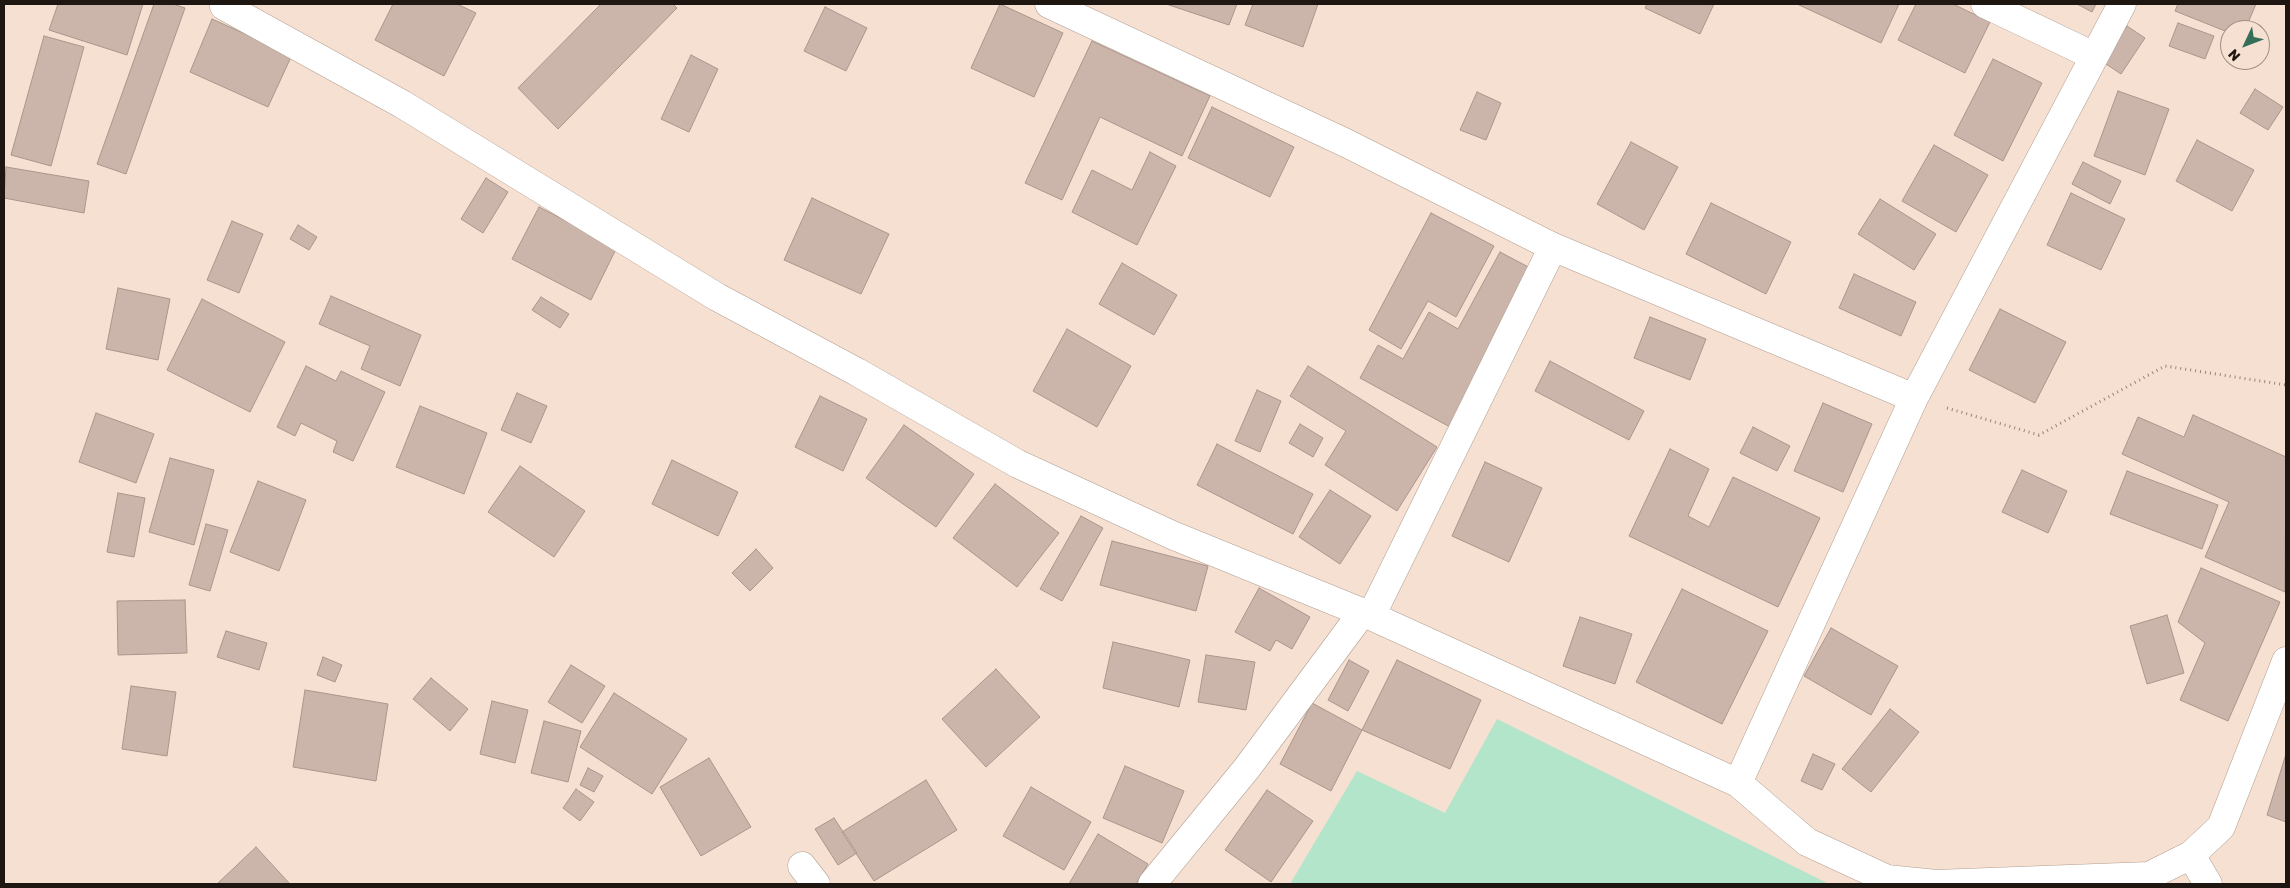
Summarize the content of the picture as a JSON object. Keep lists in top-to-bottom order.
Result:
{
  "north": "bottom left"
}
